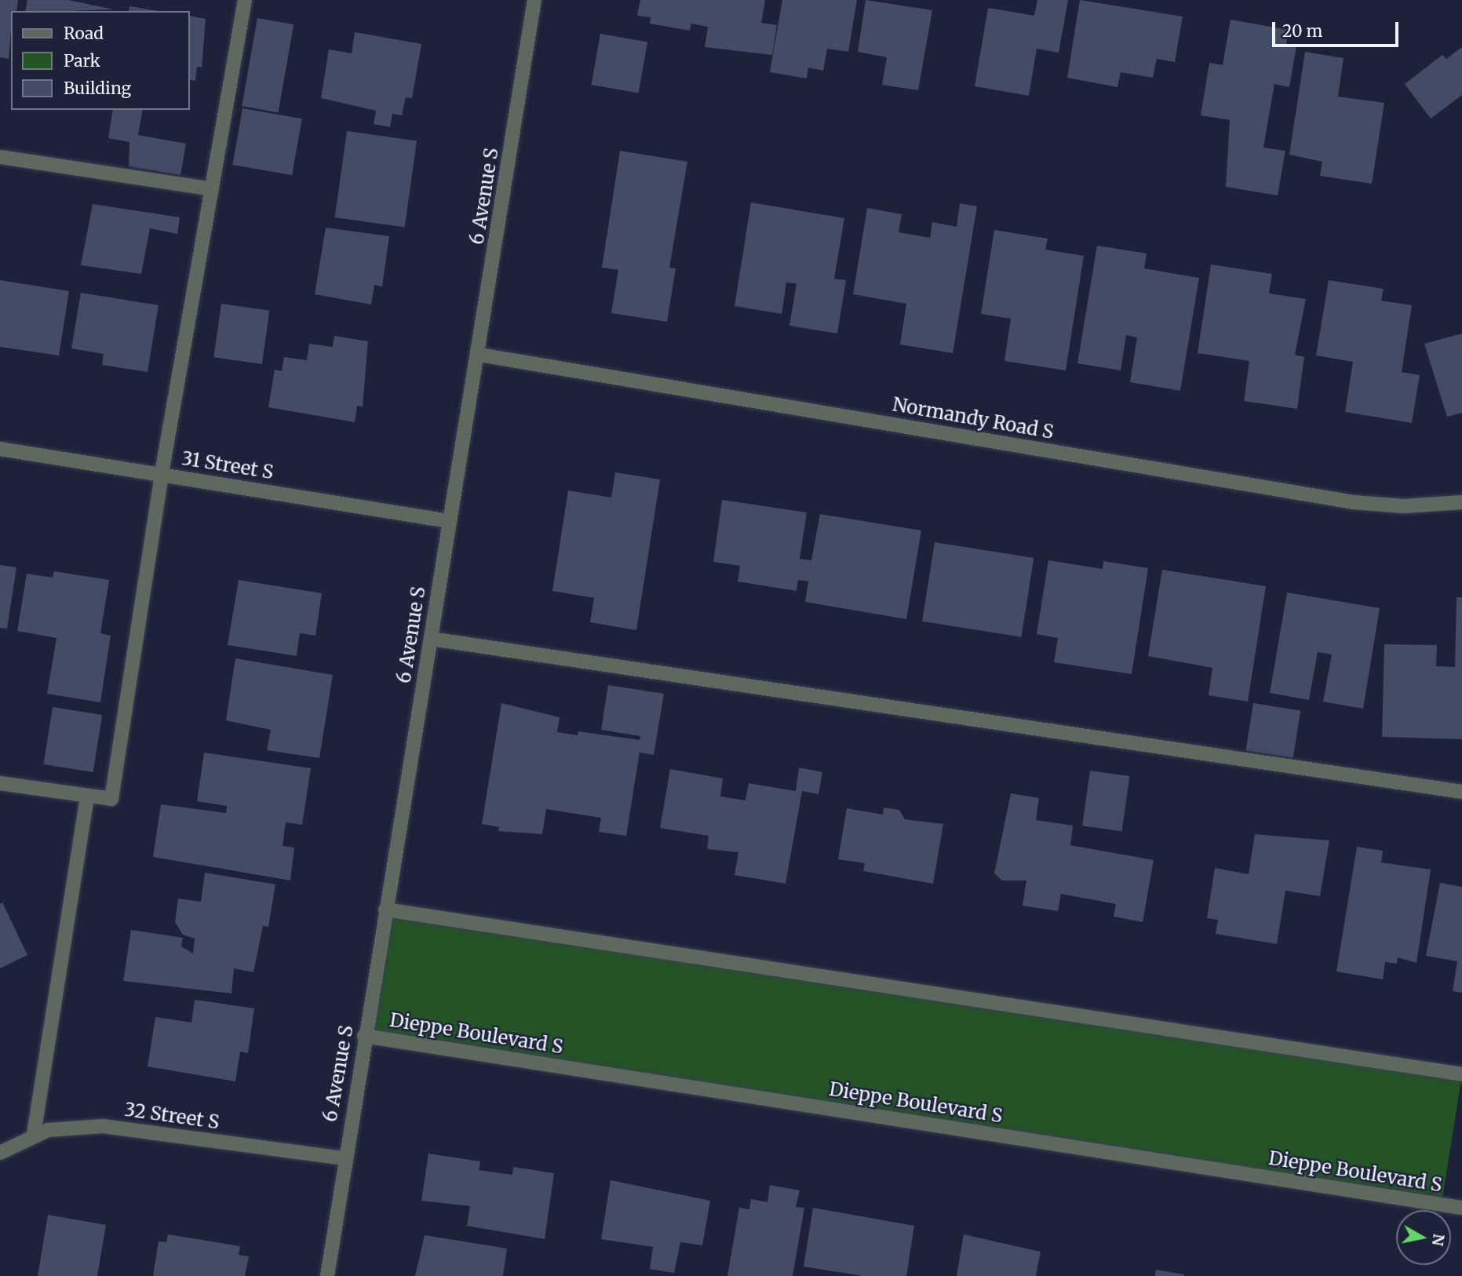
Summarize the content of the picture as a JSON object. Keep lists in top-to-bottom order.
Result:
{
  "streets": {
    "street": [
      "6 Avenue S",
      "Normandy Road S",
      "31 Street S",
      "Dieppe Boulevard S",
      "32 Street S"
    ]
  },
  "crossings": [
    ["6 Avenue S", "Normandy Road S"],
    ["6 Avenue S", "31 Street S"],
    ["6 Avenue S", "Dieppe Boulevard S"],
    ["6 Avenue S", "32 Street S"]
  ],
  "legend": ["Road", "Park", "Building"],
  "scale_bar": "20 m",
  "north": "right"
}
